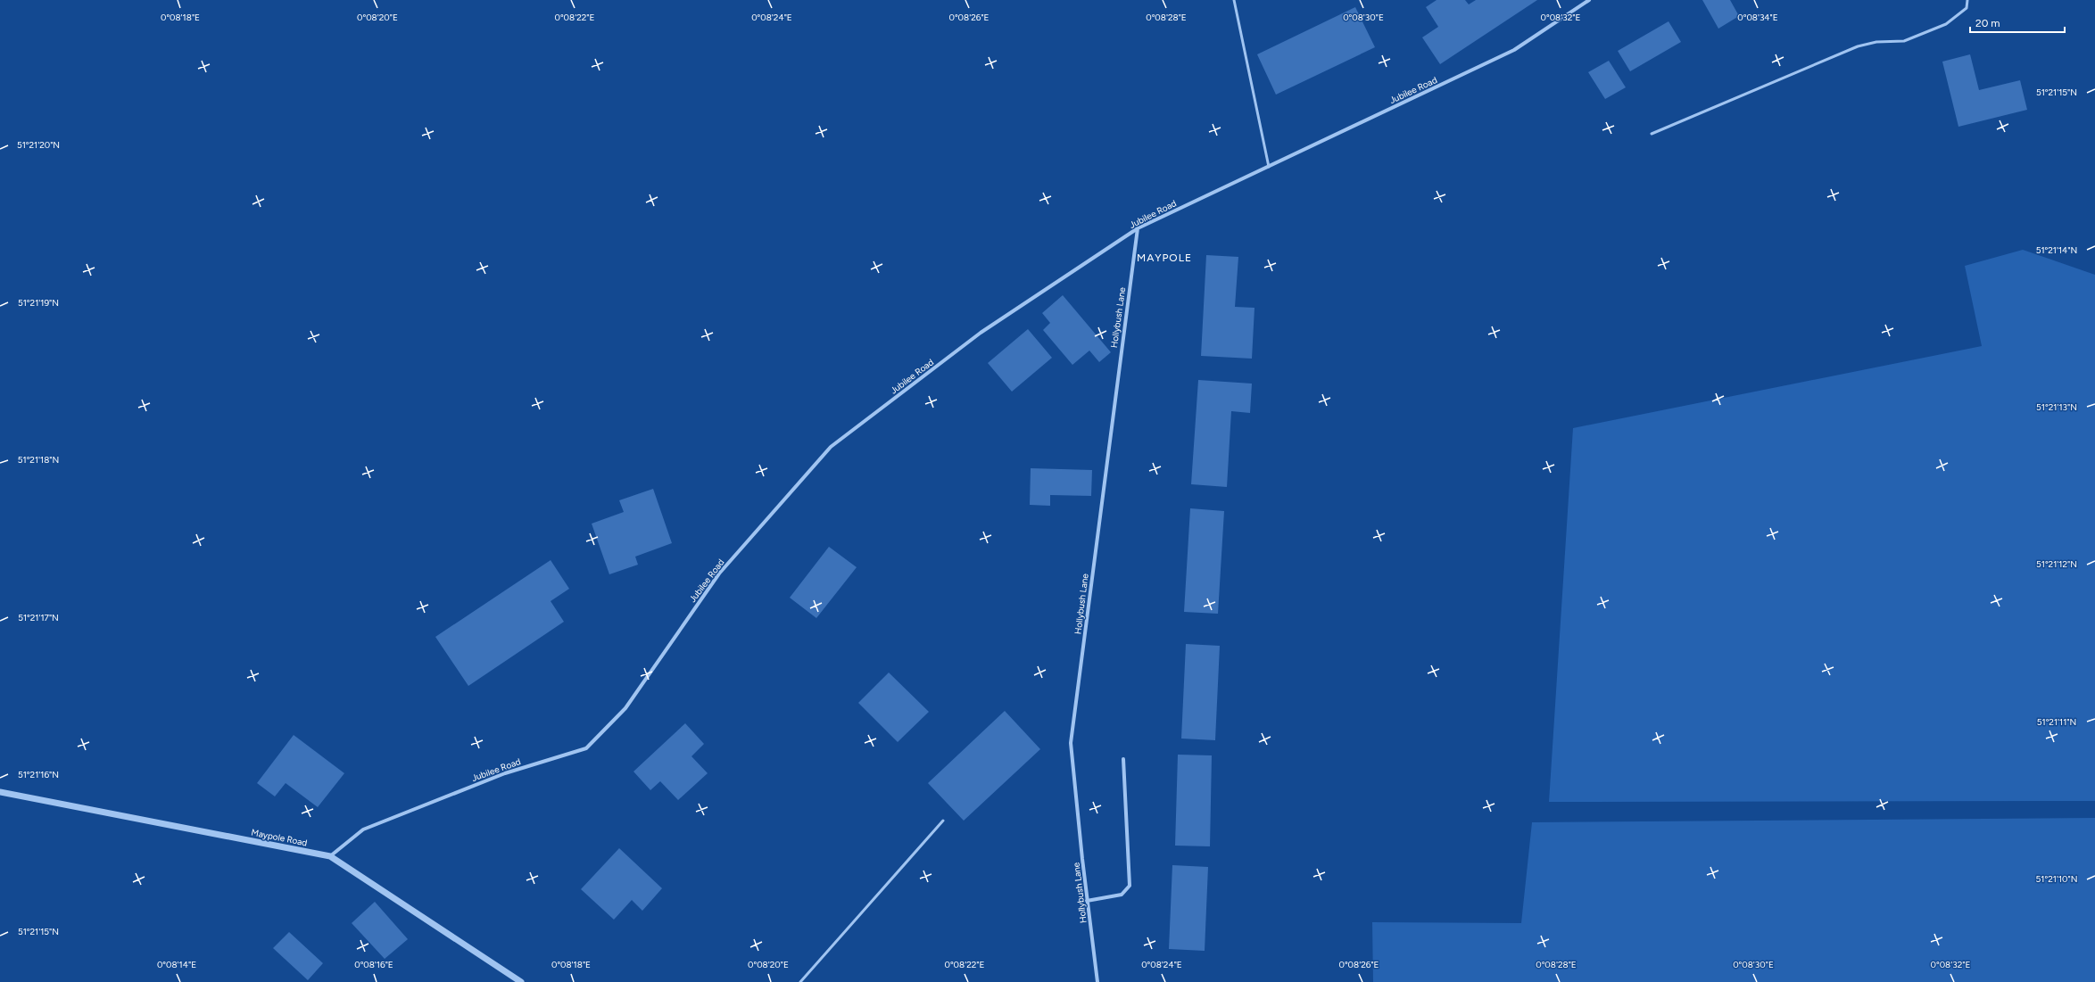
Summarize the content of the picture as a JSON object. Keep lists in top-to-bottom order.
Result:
{
  "streets": {
    "street": ["Jubilee Road", "Hollybush Lane", "Maypole Road"]
  },
  "crossings": [
    ["Jubilee Road", "Hollybush Lane"],
    ["Jubilee Road", "Maypole Road"]
  ],
  "districts": ["MAYPOLE"],
  "scale_bar": "20 m",
  "coordinates": [
    "0°08'18\"E",
    "0°08'20\"E",
    "0°08'22\"E",
    "0°08'24\"E",
    "0°08'26\"E",
    "0°08'28\"E",
    "0°08'30\"E",
    "0°08'32\"E",
    "0°08'34\"E",
    "51°21'15\"N",
    "51°21'20\"N",
    "51°21'14\"N",
    "51°21'19\"N",
    "51°21'13\"N",
    "51°21'18\"N",
    "51°21'12\"N",
    "51°21'17\"N",
    "51°21'11\"N",
    "51°21'16\"N",
    "51°21'10\"N",
    "0°08'14\"E",
    "0°08'16\"E"
  ]
}
